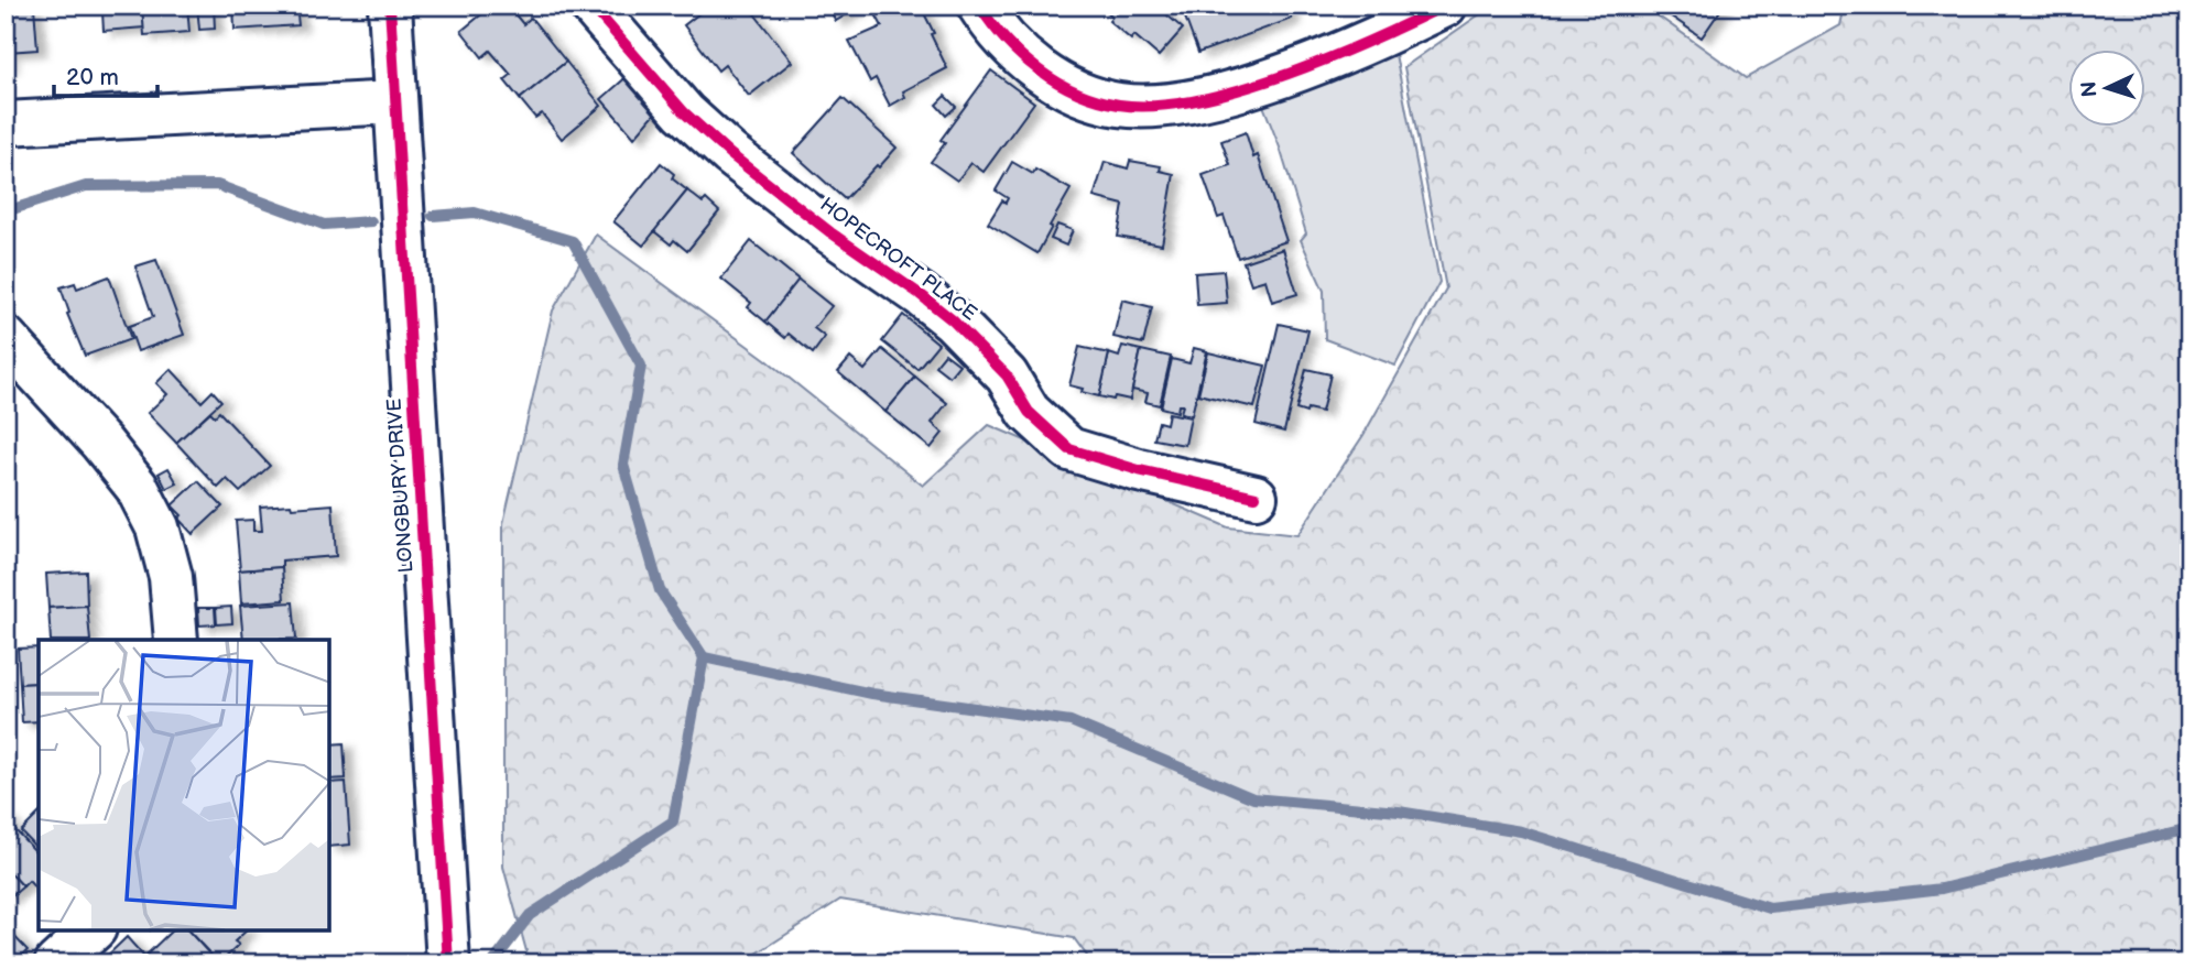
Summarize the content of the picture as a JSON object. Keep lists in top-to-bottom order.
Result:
{
  "streets": {
    "street": ["HOPECROFT PLACE", "LONGBURY DRIVE"]
  },
  "scale_bar": "20 m",
  "north": "left"
}
